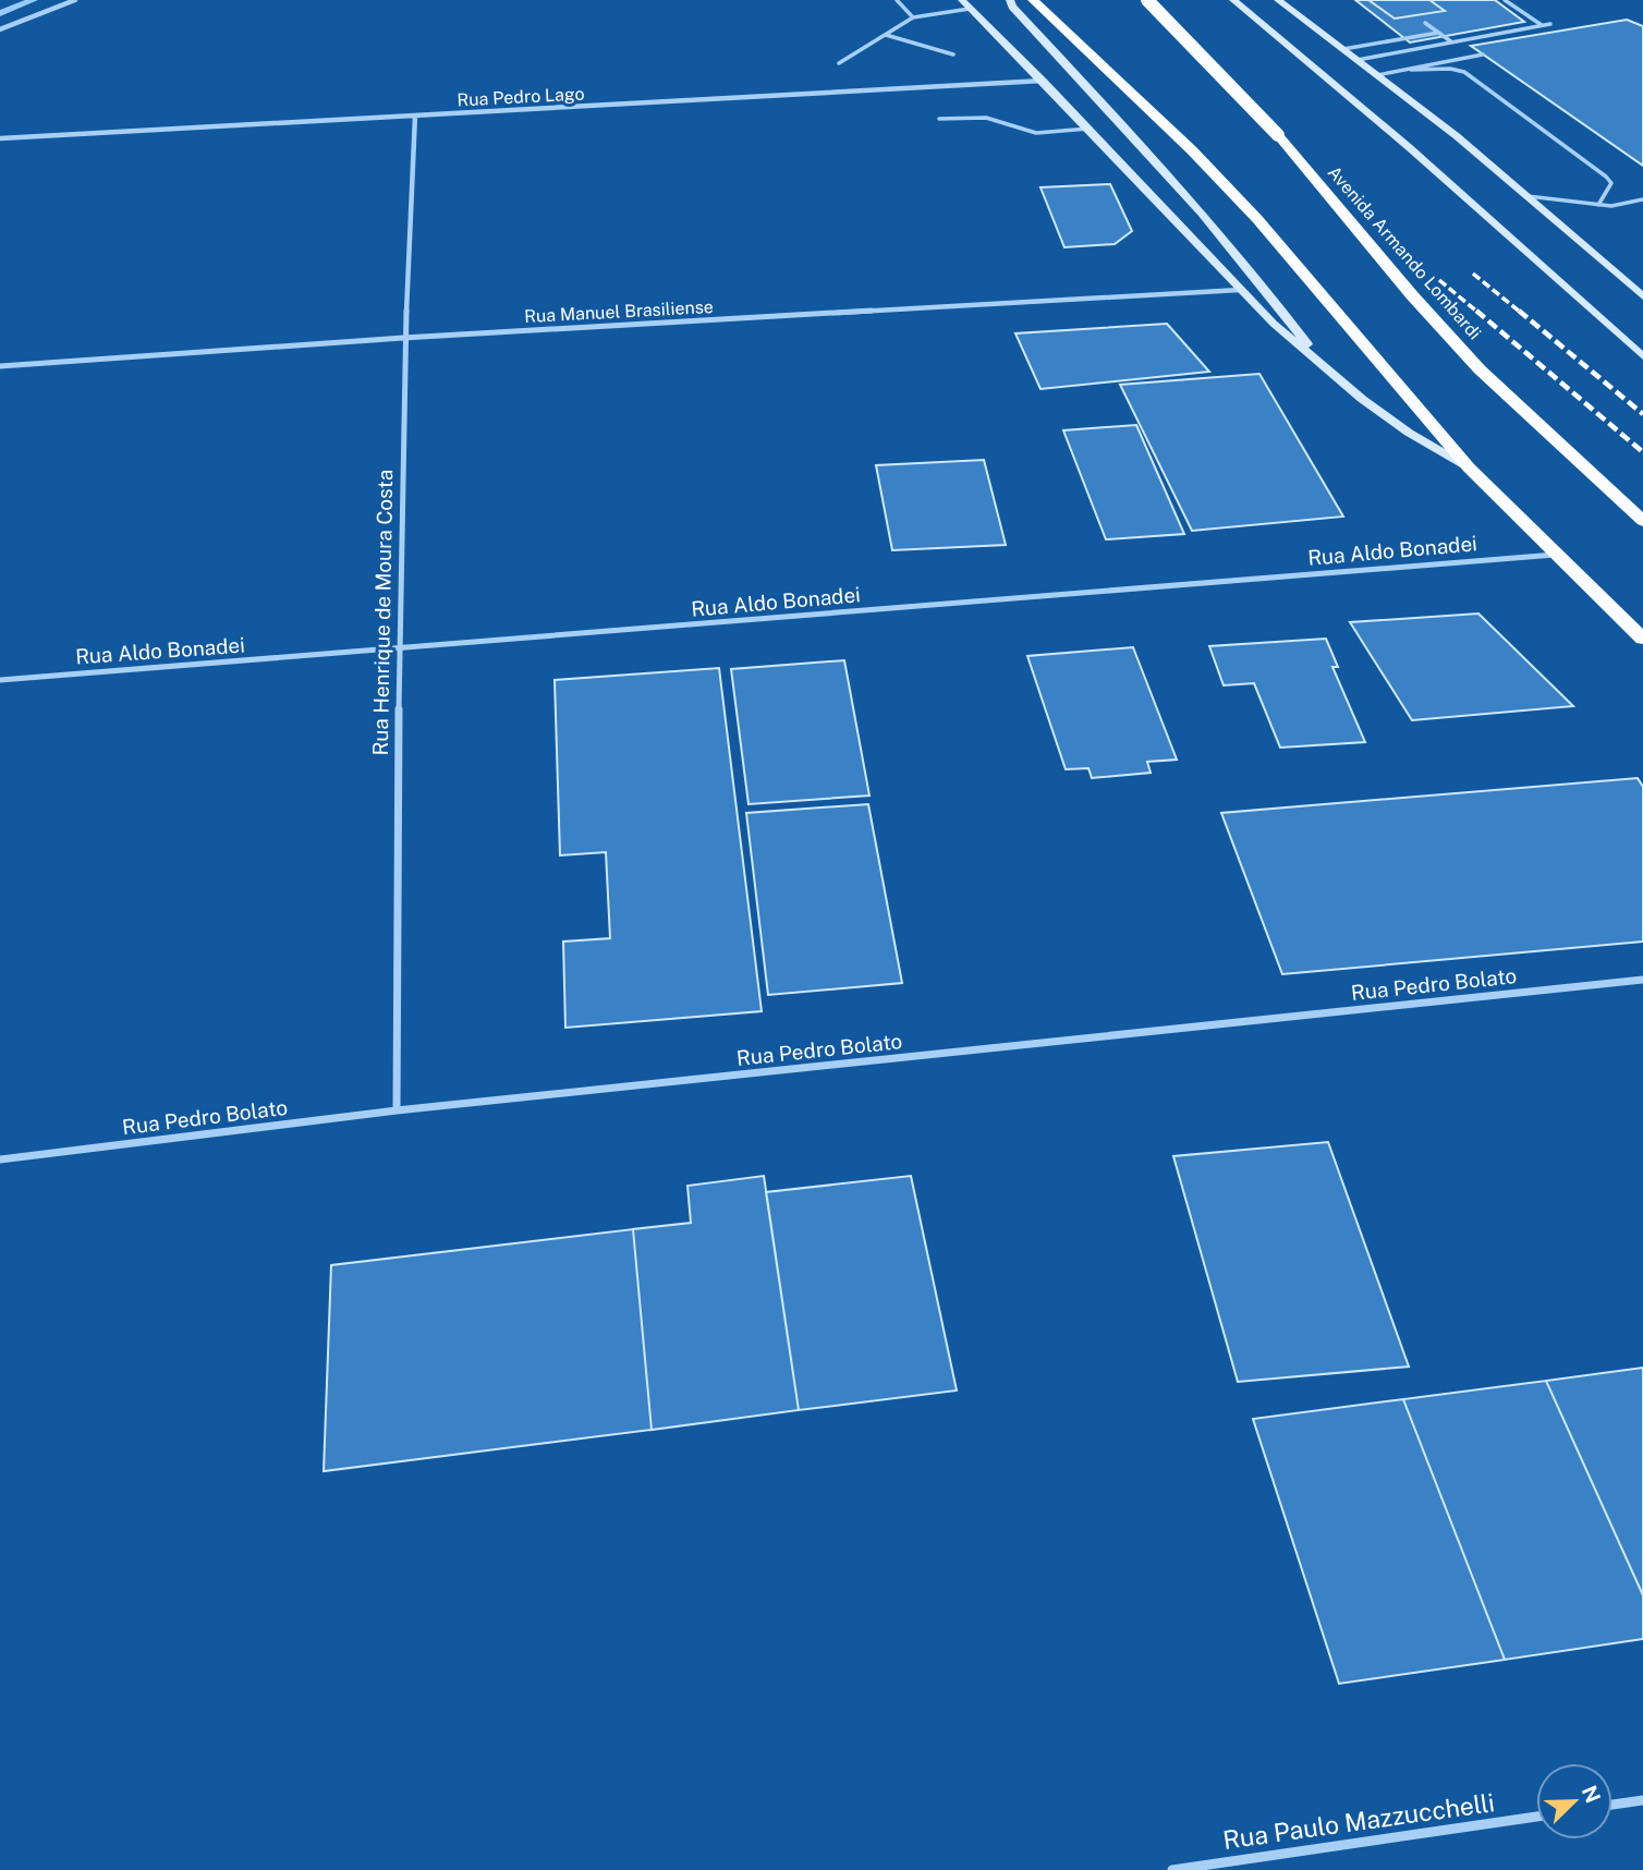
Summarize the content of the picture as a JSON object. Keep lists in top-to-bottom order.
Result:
{
  "streets": {
    "highway": ["Avenida Armando Lombardi"],
    "street": [
      "Rua Pedro Lago",
      "Rua Manuel Brasiliense",
      "Rua Aldo Bonadei",
      "Rua Henrique de Moura Costa",
      "Rua Pedro Bolato",
      "Rua Paulo Mazzucchelli"
    ]
  },
  "crossings": [
    ["Rua Pedro Lago", "Rua Henrique de Moura Costa"],
    ["Rua Manuel Brasiliense", "Rua Henrique de Moura Costa"],
    ["Rua Aldo Bonadei", "Rua Henrique de Moura Costa"],
    ["Rua Henrique de Moura Costa", "Rua Pedro Bolato"]
  ],
  "north": "top right"
}
